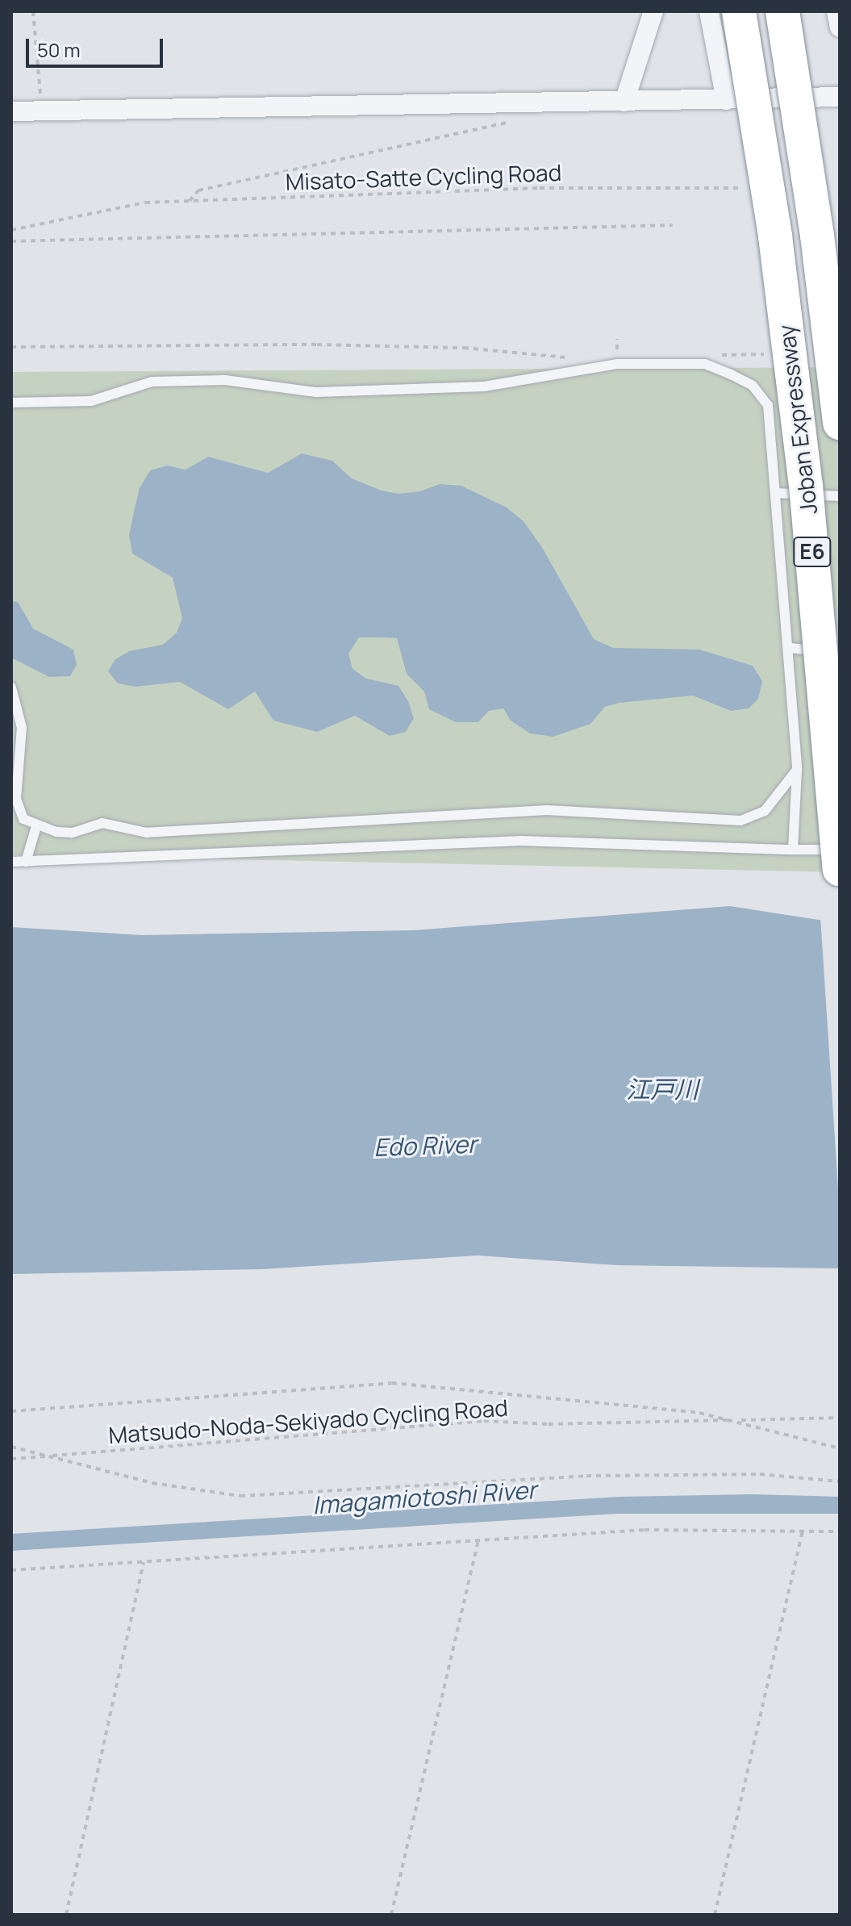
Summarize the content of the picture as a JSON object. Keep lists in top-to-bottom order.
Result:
{
  "streets": {
    "highway": ["Joban Expressway", "E6"],
    "path": ["Misato-Satte Cycling Road", "Matsudo-Noda-Sekiyado Cycling Road"]
  },
  "water": ["江戸川", "Edo River", "Imagamiotoshi River"],
  "scale_bar": "50 m"
}
